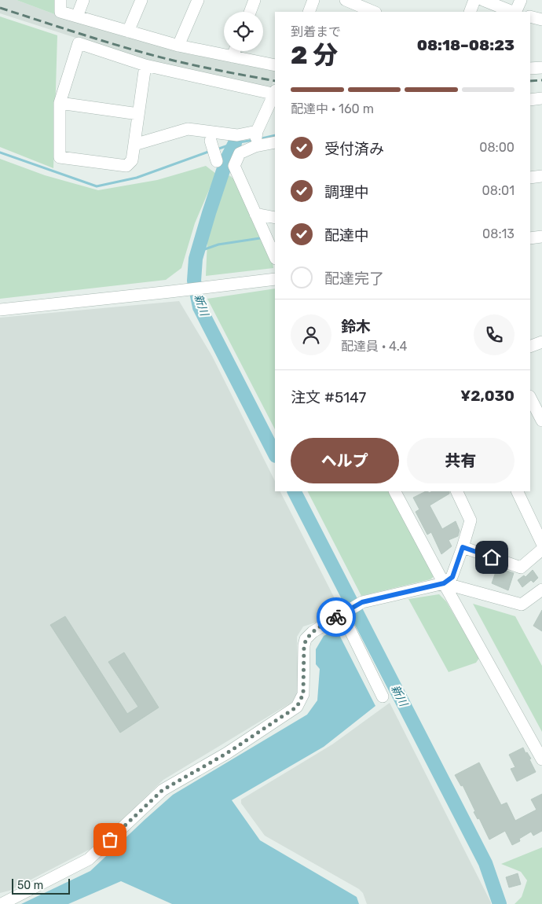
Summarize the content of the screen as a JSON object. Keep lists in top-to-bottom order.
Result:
{
  "water": ["新川"],
  "scale_bar": "50 m",
  "page": {
    "heading": ["2 分", "到着まで", "08:18–08:23"],
    "panel": [
      "鈴木",
      "配達員 · 4.4",
      "注文 #5147",
      "¥2,030"
    ],
    "bar": "配達中 · 160 m",
    "list": [
      ["受付済み", "08:00"],
      ["調理中", "08:01"],
      ["配達中", "08:13"],
      "配達完了"
    ],
    "buttons": ["ヘルプ", "共有"],
    "scale": "50 m"
  }
}
